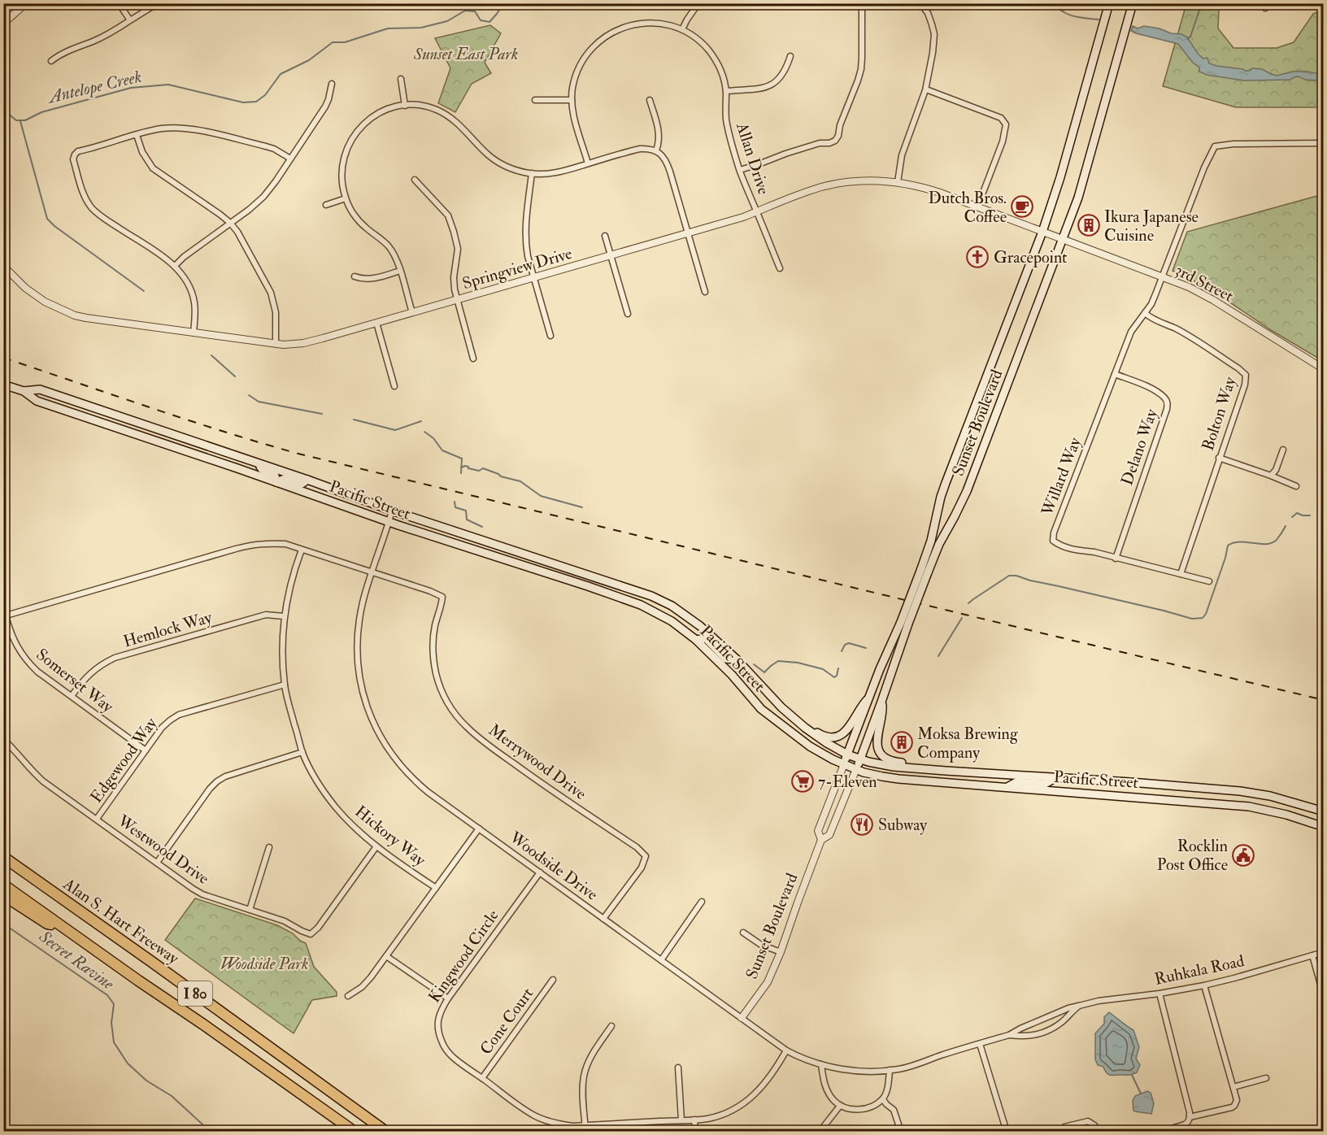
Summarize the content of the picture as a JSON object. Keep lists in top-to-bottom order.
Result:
{
  "streets": {
    "highway": ["Alan S. Hart Freeway", "I 80"],
    "main road": ["Sunset Boulevard", "Pacific Street"],
    "street": [
      "Allan Drive",
      "Springview Drive",
      "3rd Street",
      "Bolton Way",
      "Delano Way",
      "Willard Way",
      "Hemlock Way",
      "Somerset Way",
      "Edgewood Way",
      "Merrywood Drive",
      "Hickory Way",
      "Westwood Drive",
      "Woodside Drive",
      "Kingwood Circle",
      "Ruhkala Road",
      "Cone Court"
    ]
  },
  "crossings": [
    ["Allan Drive", "Springview Drive"],
    ["Springview Drive", "3rd Street"],
    ["Springview Drive", "Sunset Boulevard"],
    ["3rd Street", "Sunset Boulevard"],
    ["3rd Street", "Willard Way"],
    ["Bolton Way", "Willard Way"],
    ["Sunset Boulevard", "Pacific Street"],
    ["Sunset Boulevard", "Woodside Drive"],
    ["Delano Way", "Willard Way"],
    ["Pacific Street", "Woodside Drive"],
    ["Hemlock Way", "Somerset Way"],
    ["Hemlock Way", "Hickory Way"],
    ["Somerset Way", "Edgewood Way"],
    ["Edgewood Way", "Hickory Way"],
    ["Edgewood Way", "Westwood Drive"],
    ["Merrywood Drive", "Woodside Drive"],
    ["Hickory Way", "Westwood Drive"],
    ["Woodside Drive", "Kingwood Circle"],
    ["Woodside Drive", "Ruhkala Road"],
    ["Kingwood Circle", "Cone Court"]
  ],
  "water": ["Antelope Creek", "Secret Ravine"],
  "parks": ["Sunset East Park", "Woodside Park"],
  "places": {
    "cafe": ["Dutch Bros. Coffee"],
    "building": ["Ikura Japanese Cuisine", "Moksa Brewing Company"],
    "church": ["Gracepoint"],
    "supermarket": ["7-Eleven"],
    "restaurant": ["Subway"],
    "public building": ["Rocklin Post Office"]
  }
}
